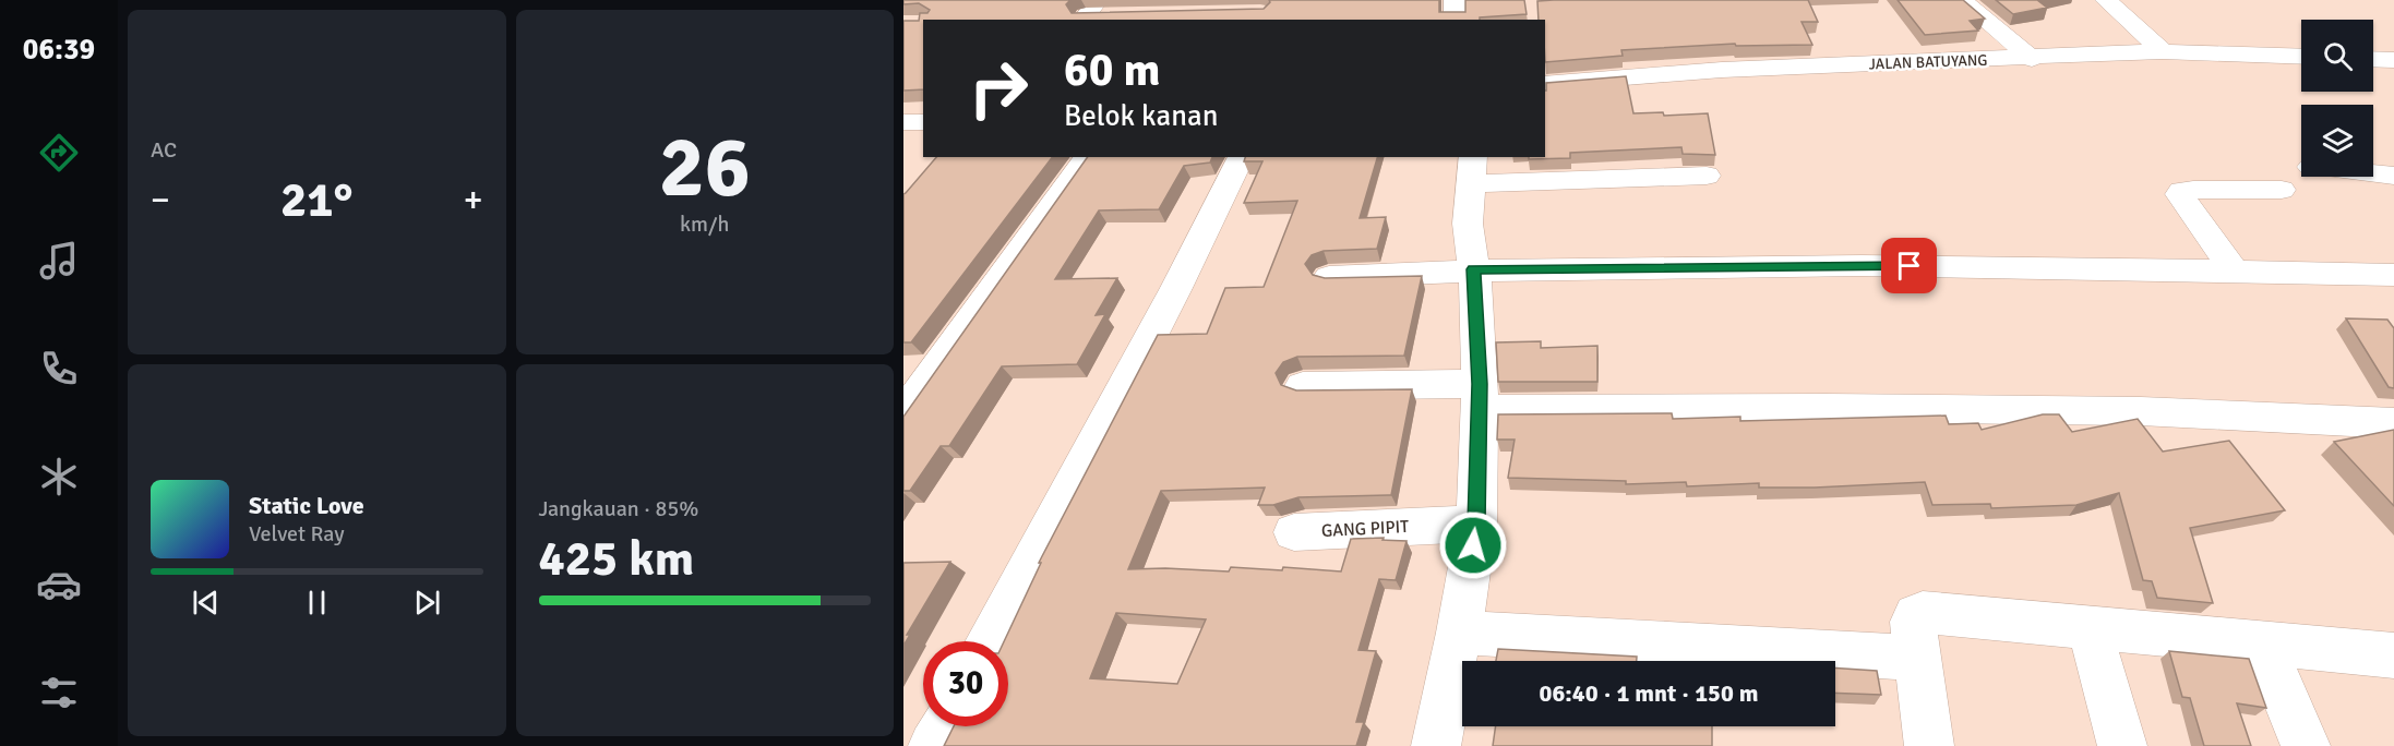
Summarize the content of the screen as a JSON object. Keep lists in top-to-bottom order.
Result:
{
  "streets": {
    "street": ["JALAN BATUYANG", "GANG PIPIT"]
  },
  "page": {
    "tabs": "06:39",
    "tile": [
      "AC",
      ["26", "km/h"],
      ["Jangkauan · 85%", "425 km"]
    ],
    "turn": ["60 m", "Belok kanan"],
    "heat": ["−", "21°", "+"],
    "song": ["Static Love", "Velvet Ray"],
    "limit": "30",
    "trip": "06:40 · 1 mnt · 150 m"
  }
}
